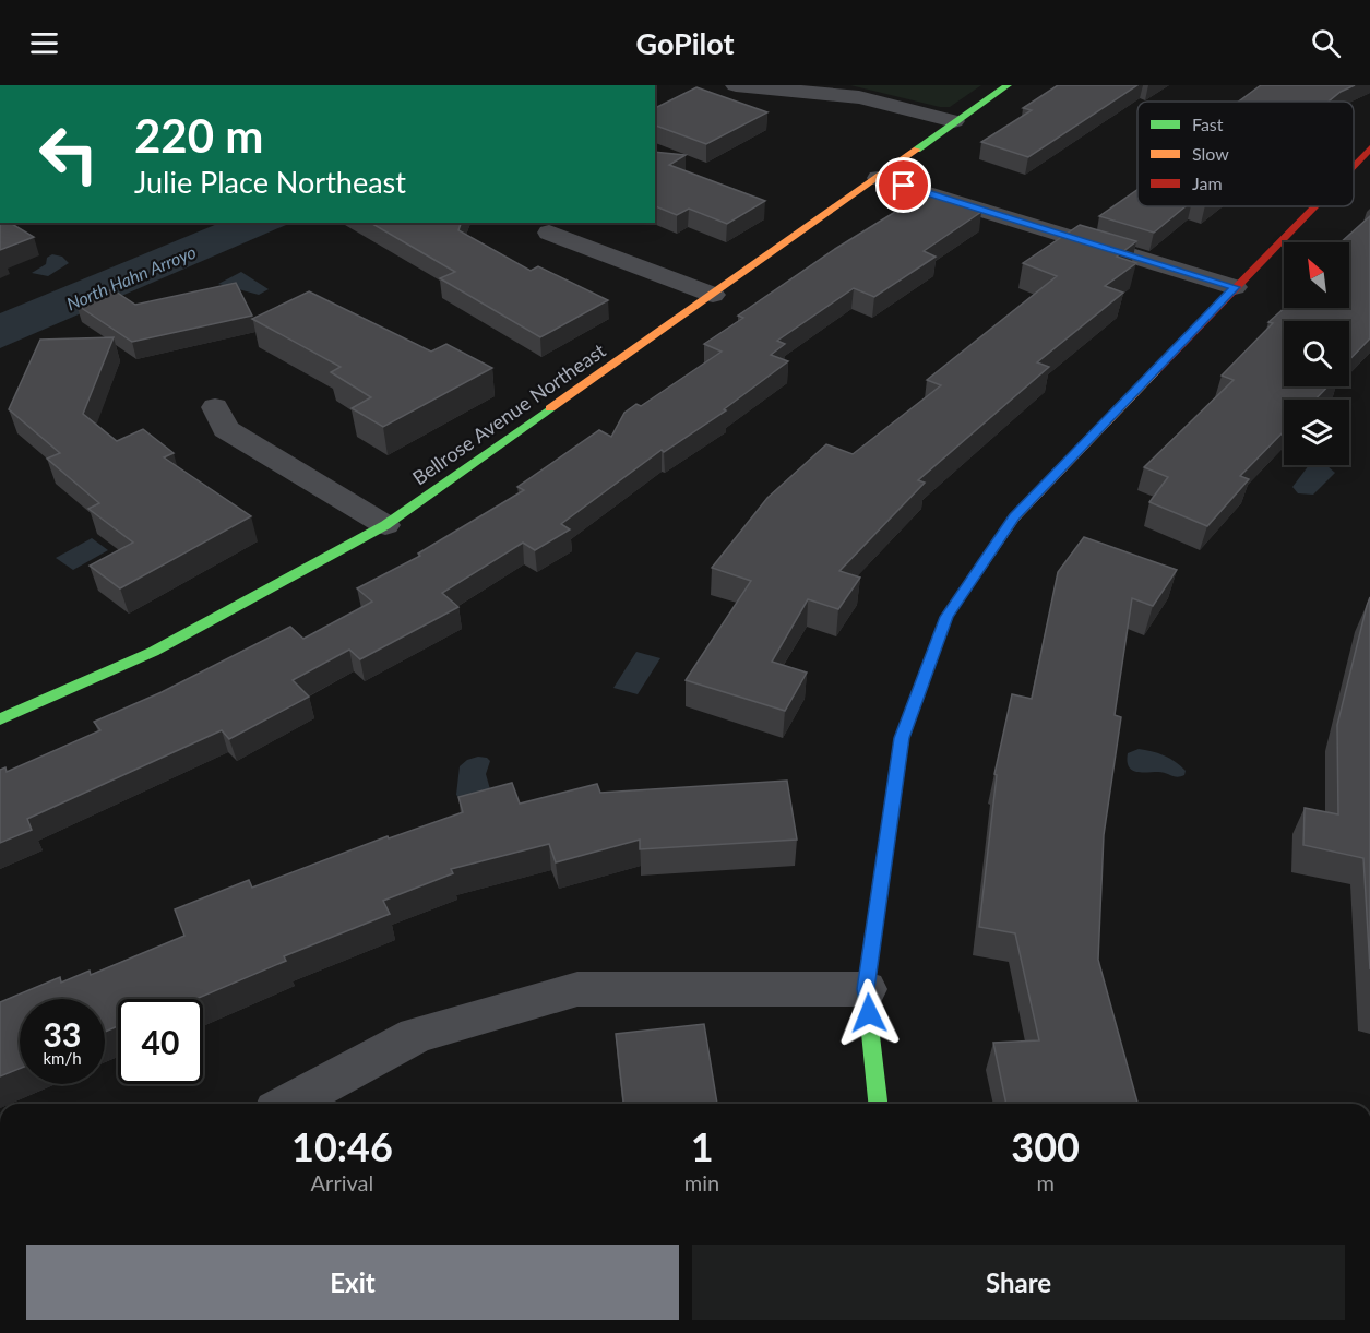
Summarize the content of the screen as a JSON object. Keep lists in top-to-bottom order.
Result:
{
  "streets": {
    "street": ["Bellrose Avenue Northeast"]
  },
  "water": ["North Hahn Arroyo"],
  "legend": ["Fast", "Slow", "Jam"],
  "north": "top left",
  "page": {
    "header": "GoPilot",
    "turn": ["220 m", "Julie Place Northeast"],
    "speed": "33 km/h",
    "limit": "40",
    "eta": [
      "10:46",
      "Arrival",
      "1",
      "min",
      "300",
      "m"
    ],
    "buttons": ["Exit", "Share"]
  }
}
